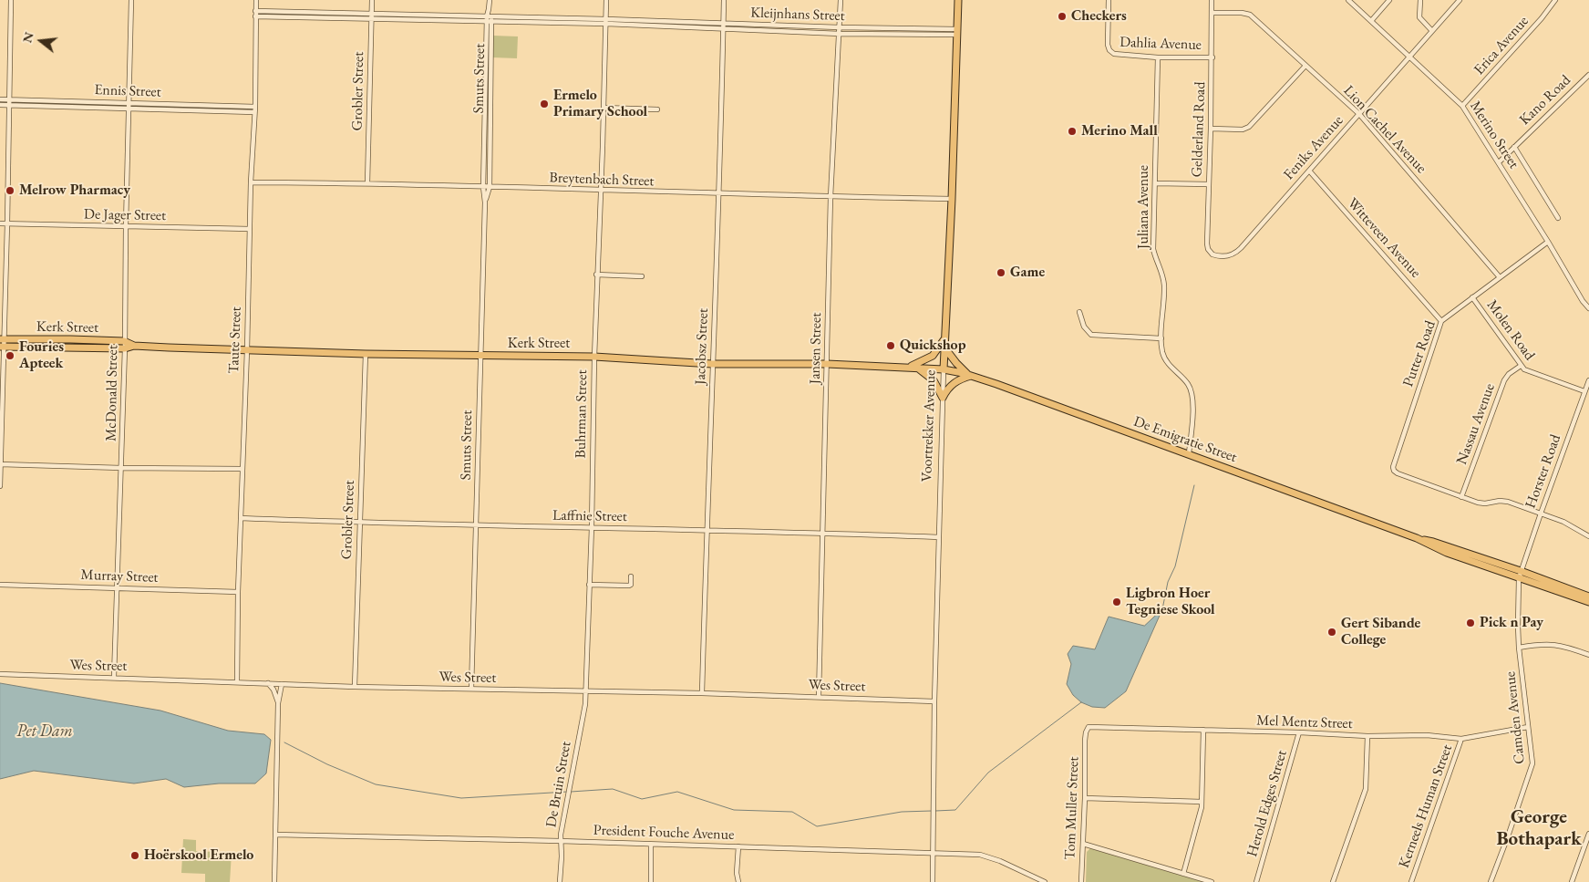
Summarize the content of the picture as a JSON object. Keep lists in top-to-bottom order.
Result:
{
  "streets": {
    "highway": ["Kerk Street", "Voortrekker Avenue", "De Emigratie Street"],
    "street": [
      "Kleijnhans Street",
      "Dahlia Avenue",
      "Erica Avenue",
      "Smuts Street",
      "Ennis Street",
      "Grobler Street",
      "Kano Road",
      "Gelderland Road",
      "Lion Cachel Avenue",
      "Merino Street",
      "Feniks Avenue",
      "Breytenbach Street",
      "Juliana Avenue",
      "De Jager Street",
      "Witteveen Avenue",
      "Molen Road",
      "Taute Street",
      "Jacobsz Street",
      "Jansen Street",
      "Putter Road",
      "McDonald Street",
      "Buhrman Street",
      "Nassau Avenue",
      "Horster Road",
      "Laffnie Street",
      "Murray Street",
      "Wes Street",
      "Camden Avenue",
      "Mel Mentz Street",
      "De Bruin Street",
      "Herold Edges Street",
      "Kerneels Human Street",
      "Tom Muller Street",
      "President Fouche Avenue"
    ]
  },
  "crossings": [
    ["Kleijnhans Street", "Smuts Street"],
    ["Kleijnhans Street", "Grobler Street"],
    ["Kleijnhans Street", "Taute Street"],
    ["Kleijnhans Street", "Jacobsz Street"],
    ["Kleijnhans Street", "Jansen Street"],
    ["Kleijnhans Street", "Buhrman Street"],
    ["Kleijnhans Street", "Voortrekker Avenue"],
    ["Dahlia Avenue", "Gelderland Road"],
    ["Dahlia Avenue", "Juliana Avenue"],
    ["Erica Avenue", "Merino Street"],
    ["Smuts Street", "Breytenbach Street"],
    ["Smuts Street", "Kerk Street"],
    ["Smuts Street", "Laffnie Street"],
    ["Smuts Street", "Wes Street"],
    ["Ennis Street", "Taute Street"],
    ["Ennis Street", "McDonald Street"],
    ["Grobler Street", "Breytenbach Street"],
    ["Grobler Street", "Kerk Street"],
    ["Grobler Street", "Laffnie Street"],
    ["Grobler Street", "Wes Street"],
    ["Kano Road", "Merino Street"],
    ["Gelderland Road", "Lion Cachel Avenue"],
    ["Gelderland Road", "Feniks Avenue"],
    ["Lion Cachel Avenue", "Feniks Avenue"],
    ["Lion Cachel Avenue", "Putter Road"],
    ["Merino Street", "Feniks Avenue"],
    ["Merino Street", "Putter Road"],
    ["Feniks Avenue", "Witteveen Avenue"],
    ["Breytenbach Street", "Taute Street"],
    ["Breytenbach Street", "Jacobsz Street"],
    ["Breytenbach Street", "Jansen Street"],
    ["Breytenbach Street", "Buhrman Street"],
    ["Breytenbach Street", "Voortrekker Avenue"],
    ["Juliana Avenue", "De Emigratie Street"],
    ["De Jager Street", "Taute Street"],
    ["De Jager Street", "McDonald Street"],
    ["Witteveen Avenue", "Putter Road"],
    ["Kerk Street", "Taute Street"],
    ["Kerk Street", "Jacobsz Street"],
    ["Kerk Street", "Jansen Street"],
    ["Kerk Street", "McDonald Street"],
    ["Kerk Street", "Buhrman Street"],
    ["Kerk Street", "Voortrekker Avenue"],
    ["Kerk Street", "De Emigratie Street"],
    ["Molen Road", "Putter Road"],
    ["Molen Road", "Nassau Avenue"],
    ["Molen Road", "Horster Road"],
    ["Taute Street", "Laffnie Street"],
    ["Taute Street", "Murray Street"],
    ["Taute Street", "Wes Street"],
    ["Jacobsz Street", "Laffnie Street"],
    ["Jacobsz Street", "Wes Street"],
    ["Jansen Street", "Laffnie Street"],
    ["Jansen Street", "Wes Street"],
    ["Putter Road", "Nassau Avenue"],
    ["McDonald Street", "Murray Street"],
    ["McDonald Street", "Wes Street"],
    ["Buhrman Street", "Laffnie Street"],
    ["Buhrman Street", "Wes Street"],
    ["Buhrman Street", "De Bruin Street"],
    ["Voortrekker Avenue", "De Emigratie Street"],
    ["Voortrekker Avenue", "Laffnie Street"],
    ["Voortrekker Avenue", "Wes Street"],
    ["Voortrekker Avenue", "President Fouche Avenue"],
    ["De Emigratie Street", "Horster Road"],
    ["De Emigratie Street", "Camden Avenue"],
    ["Horster Road", "Camden Avenue"],
    ["Wes Street", "De Bruin Street"],
    ["Camden Avenue", "Mel Mentz Street"],
    ["Mel Mentz Street", "Herold Edges Street"],
    ["Mel Mentz Street", "Kerneels Human Street"],
    ["Mel Mentz Street", "Tom Muller Street"],
    ["De Bruin Street", "President Fouche Avenue"]
  ],
  "districts": ["George Bothapark"],
  "water": ["Pet Dam"],
  "places": [
    "Checkers",
    "Ermelo Primary School",
    "Merino Mall",
    "Melrow Pharmacy",
    "Game",
    "Quickshop",
    "Fouries Apteek",
    "Ligbron Hoer Tegniese Skool",
    "Pick n Pay",
    "Gert Sibande College",
    "Hoërskool Ermelo"
  ],
  "north": "left"
}
